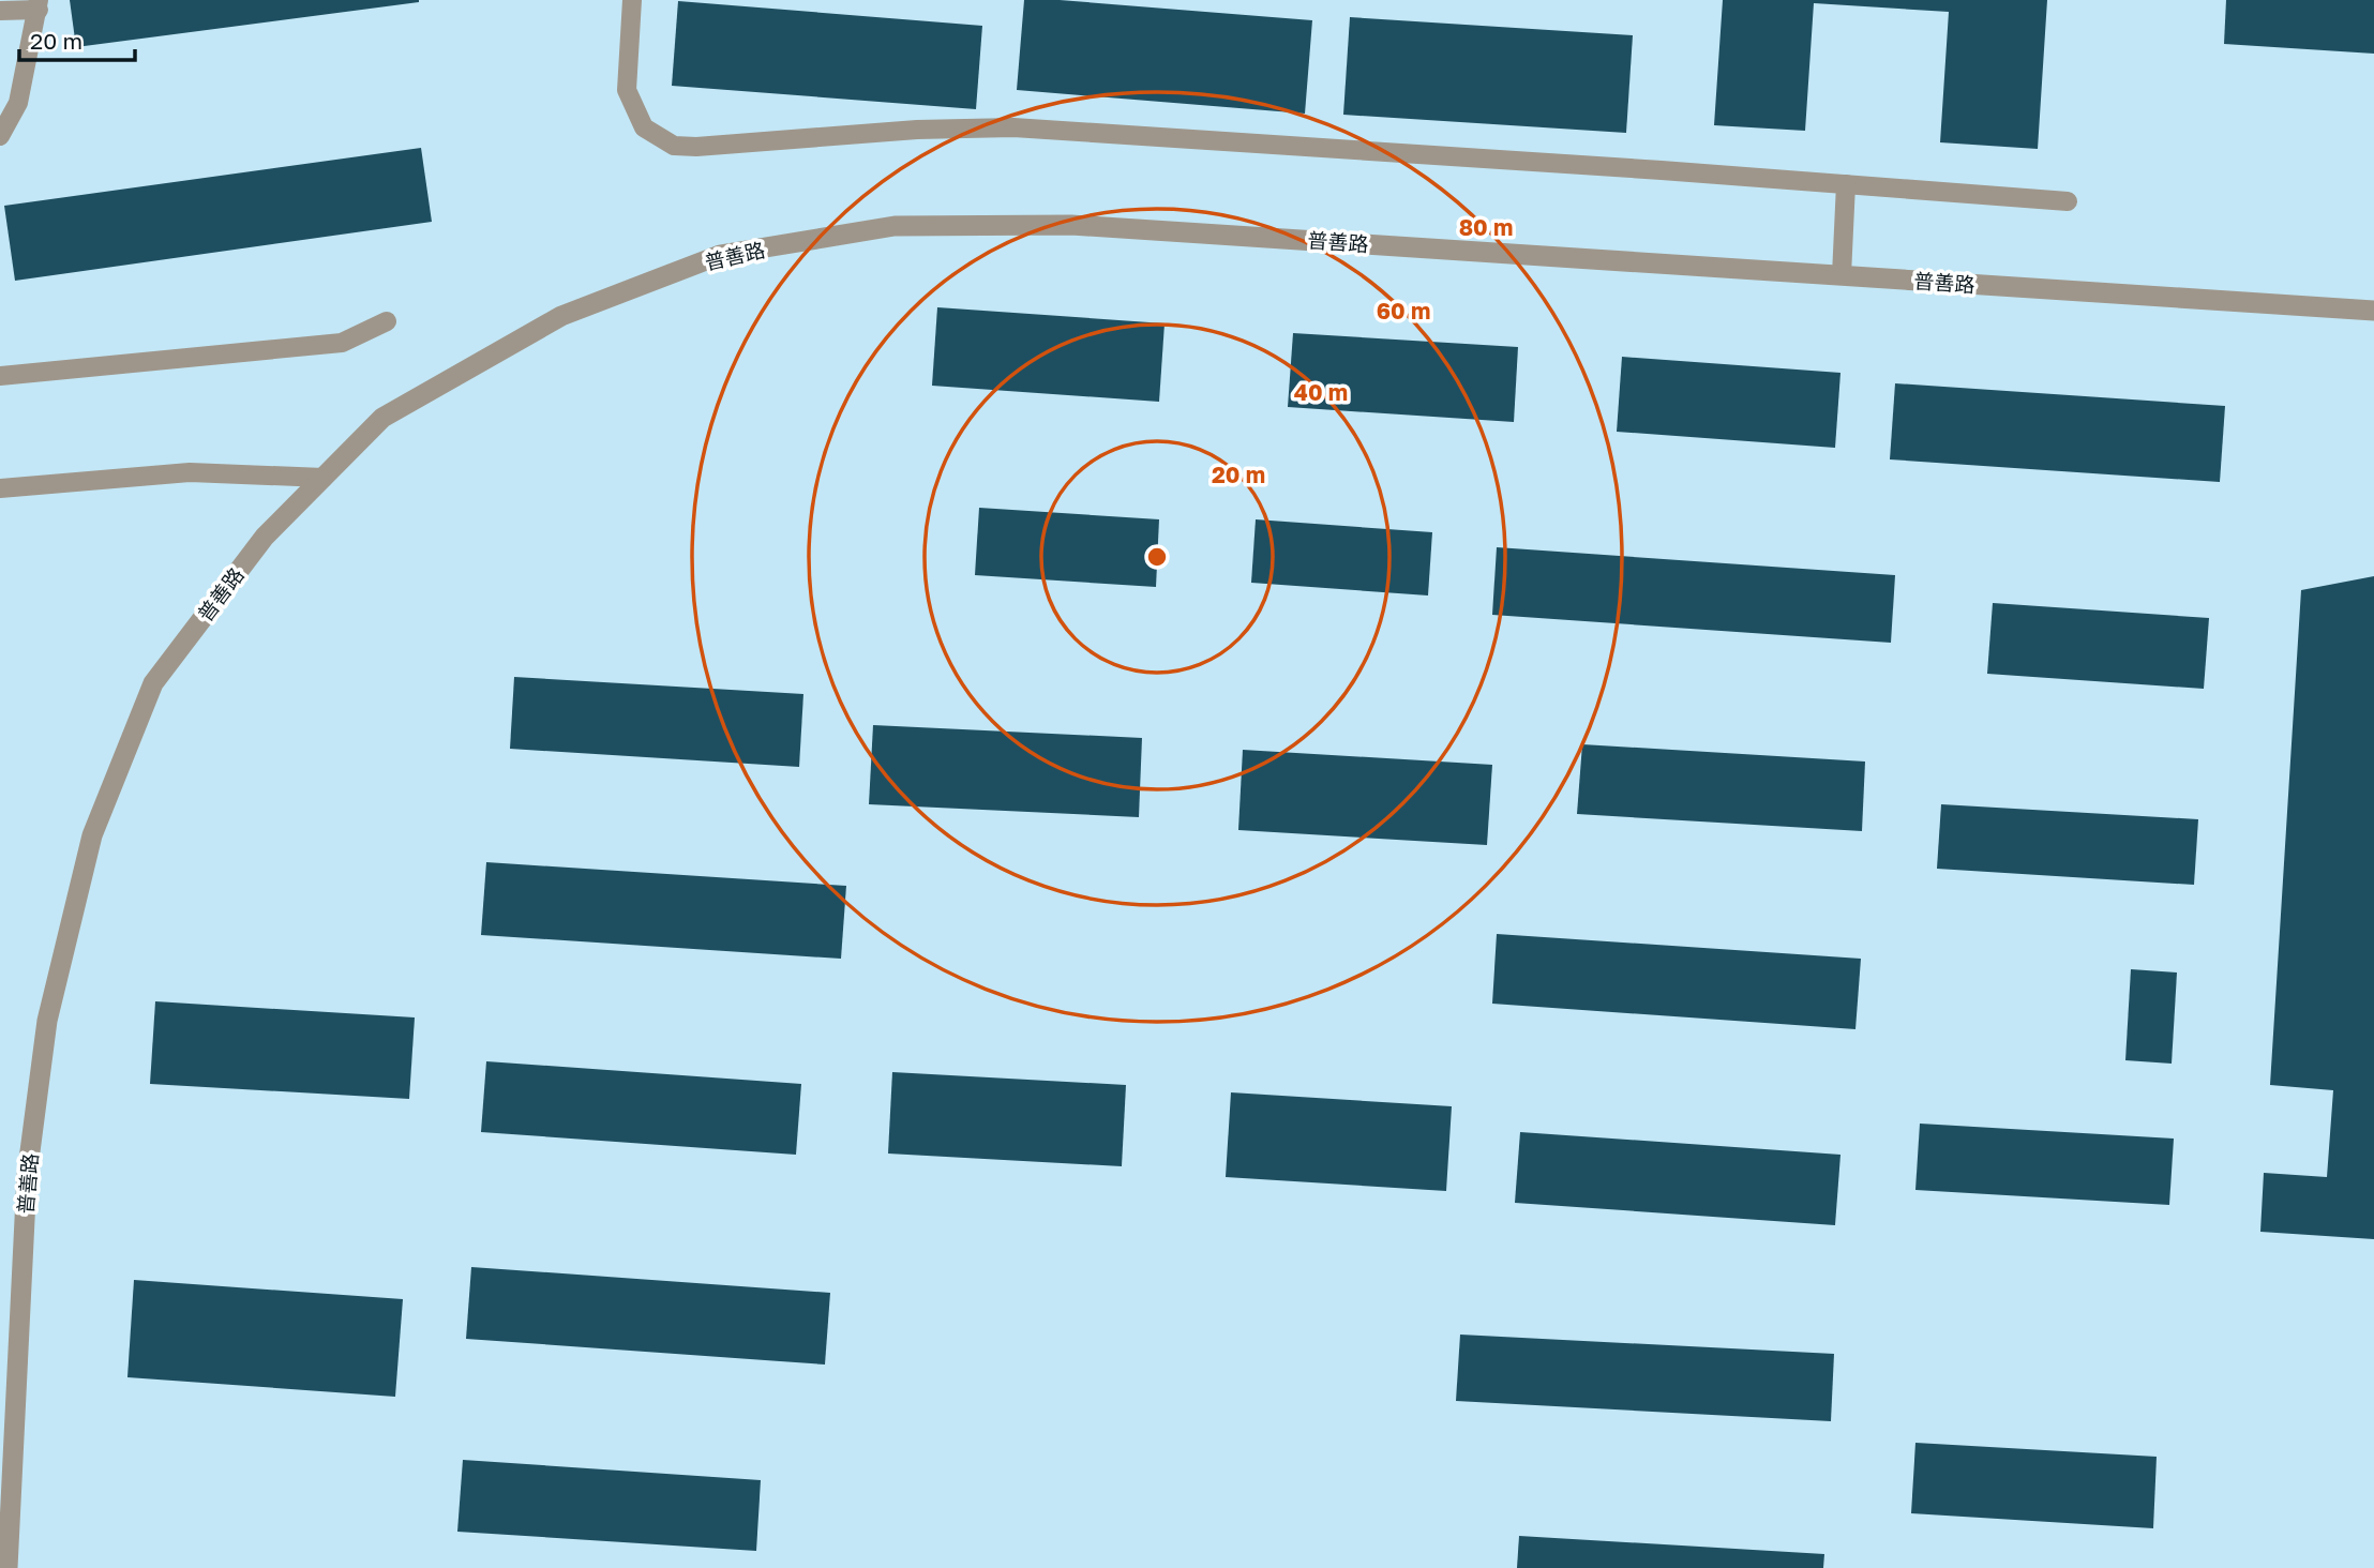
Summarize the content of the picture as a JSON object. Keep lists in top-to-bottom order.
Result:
{
  "streets": {
    "street": ["普善路"]
  },
  "scale_bar": "20 m",
  "rings": [
    "80 m",
    "60 m",
    "40 m",
    "20 m"
  ]
}
